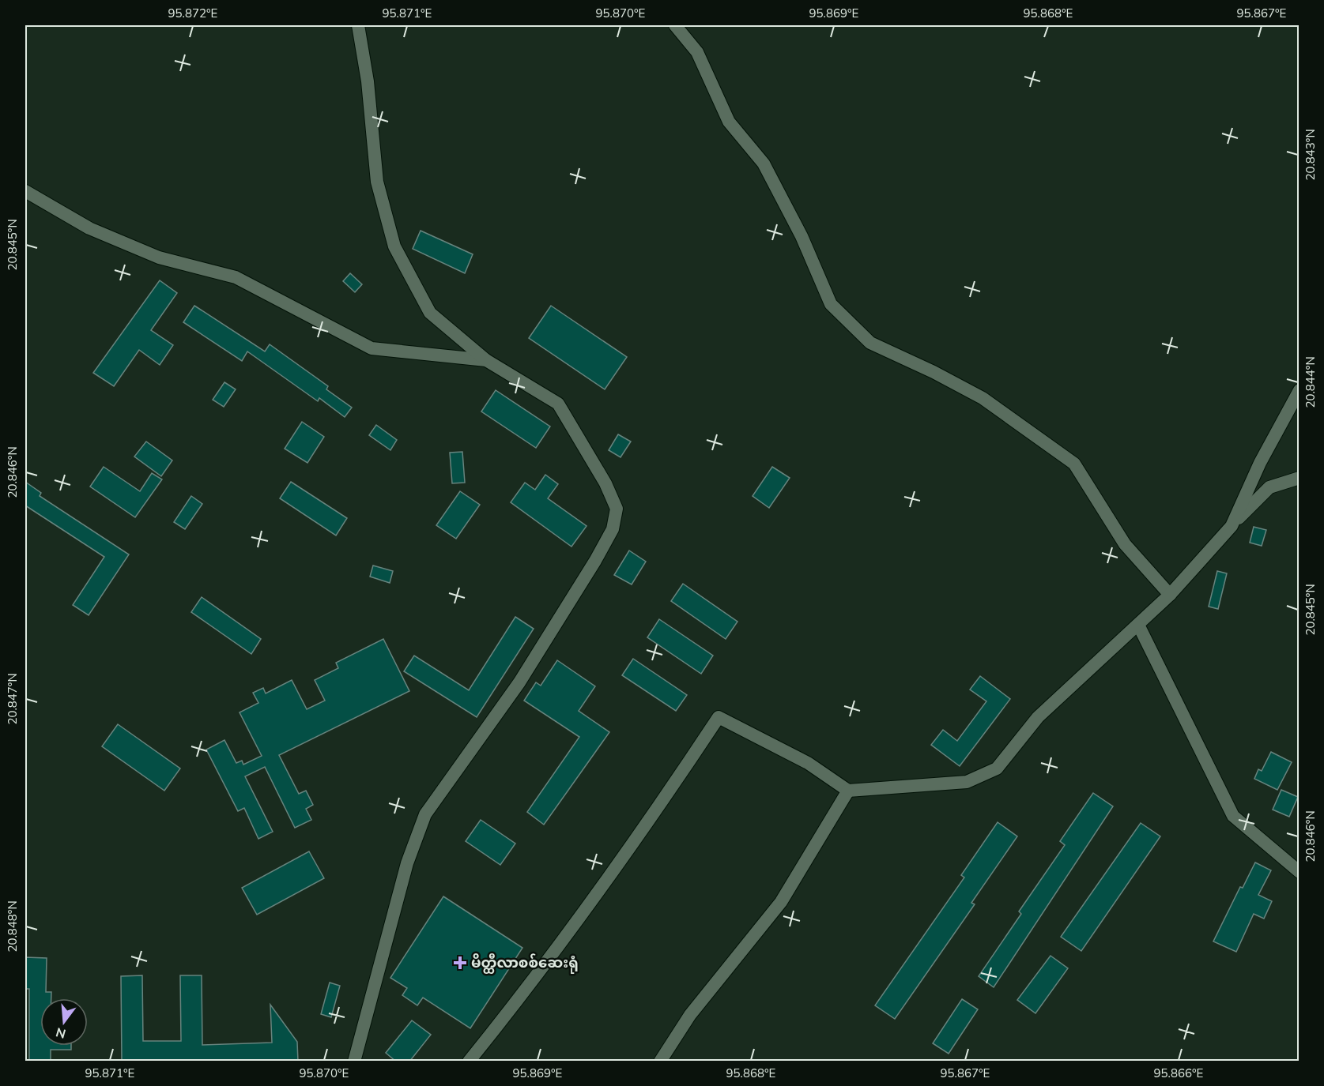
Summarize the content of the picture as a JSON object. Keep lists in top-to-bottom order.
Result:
{
  "places": {
    "health": ["မိတ္ထီလာစစ်ဆေးရုံ"]
  },
  "north": "bottom",
  "coordinates": [
    "95.872°E",
    "95.871°E",
    "95.870°E",
    "95.869°E",
    "95.868°E",
    "95.867°E",
    "20.843°N",
    "20.845°N",
    "20.844°N",
    "20.846°N",
    "20.847°N",
    "20.848°N",
    "95.866°E"
  ]
}
